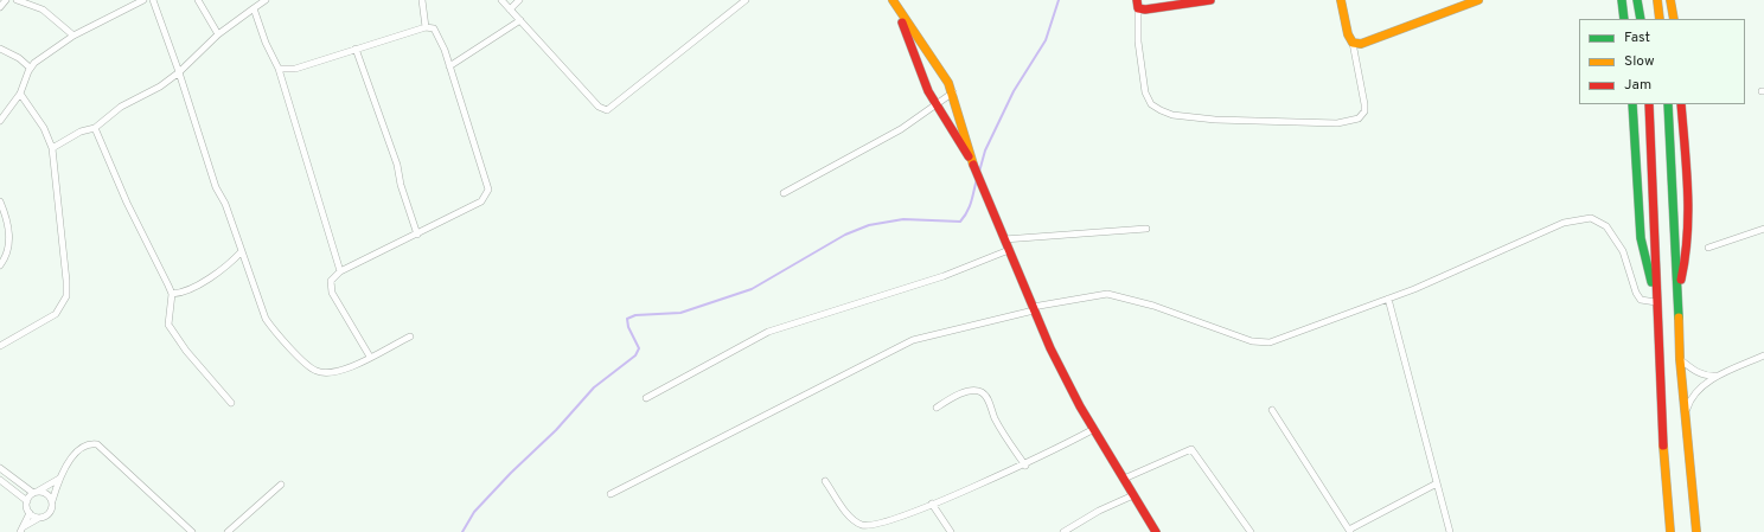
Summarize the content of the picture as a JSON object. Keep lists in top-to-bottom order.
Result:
{
  "legend": ["Fast", "Slow", "Jam"]
}
